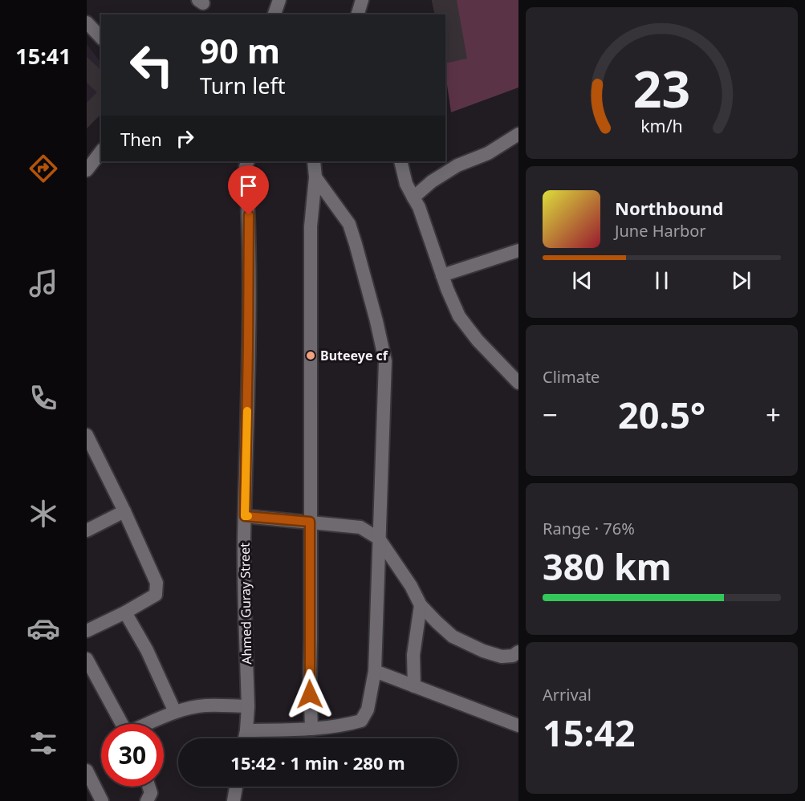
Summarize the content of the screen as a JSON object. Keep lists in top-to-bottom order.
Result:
{
  "streets": {
    "street": ["Ahmed Guray Street"]
  },
  "places": ["Buteeye cf"],
  "page": {
    "tabs": "15:41",
    "turn": ["90 m", "Turn left"],
    "then": "Then",
    "song": ["Northbound", "June Harbor"],
    "tile": [
      "Climate",
      ["Range · 76%", "380 km"],
      ["Arrival", "15:42"]
    ],
    "heat": ["−", "20.5°", "+"],
    "limit": "30",
    "trip": "15:42 · 1 min · 280 m",
    "gauge": ["23", "km/h"]
  }
}
